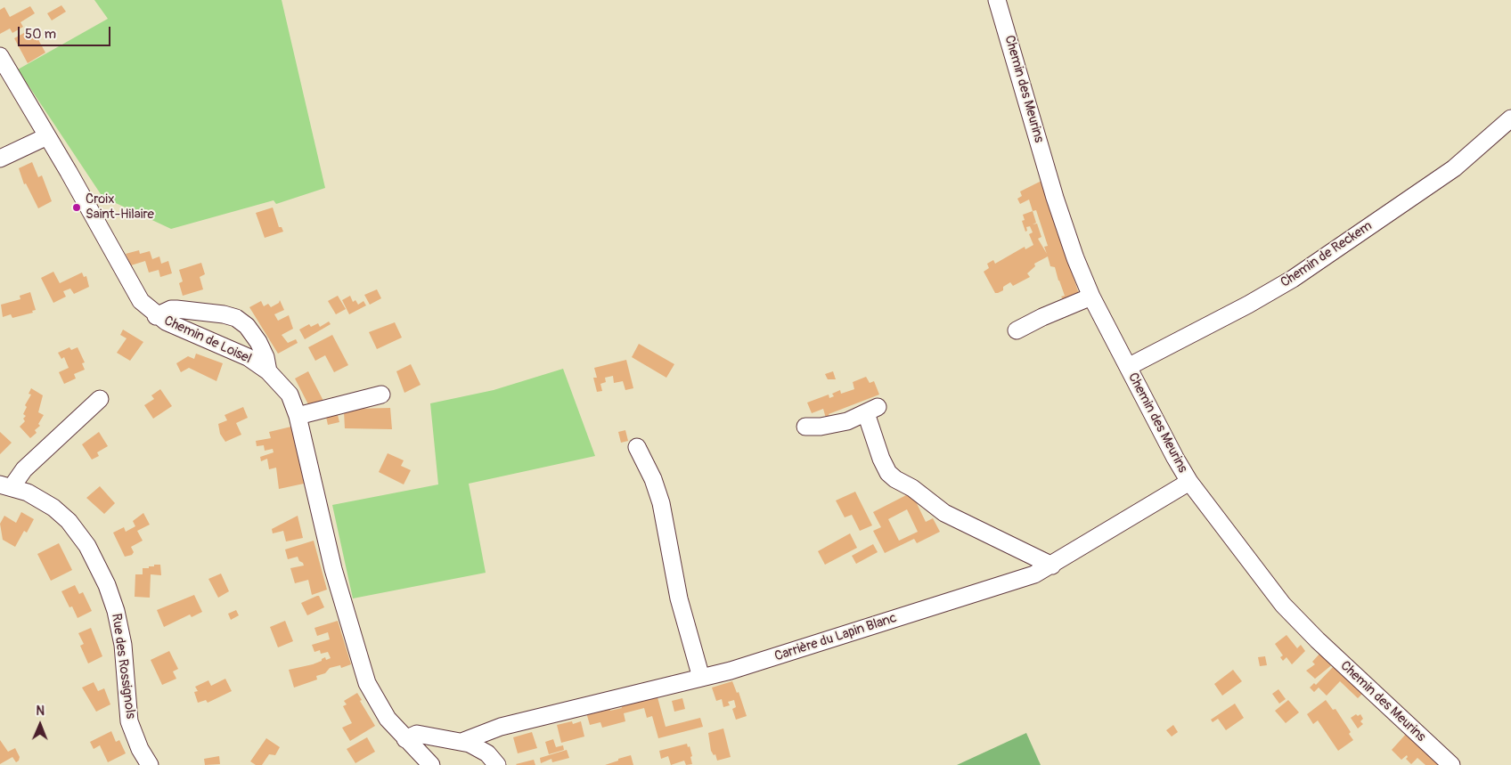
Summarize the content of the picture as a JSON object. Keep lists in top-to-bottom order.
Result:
{
  "streets": {
    "street": [
      "Chemin des Meurins",
      "Chemin de Reckem",
      "Chemin de Loisel",
      "Carrière du Lapin Blanc",
      "Rue des Rossignols"
    ]
  },
  "crossings": [
    ["Chemin des Meurins", "Chemin de Reckem"],
    ["Chemin des Meurins", "Carrière du Lapin Blanc"]
  ],
  "places": ["Croix Saint-Hilaire"],
  "scale_bar": "50 m",
  "north": "top"
}
